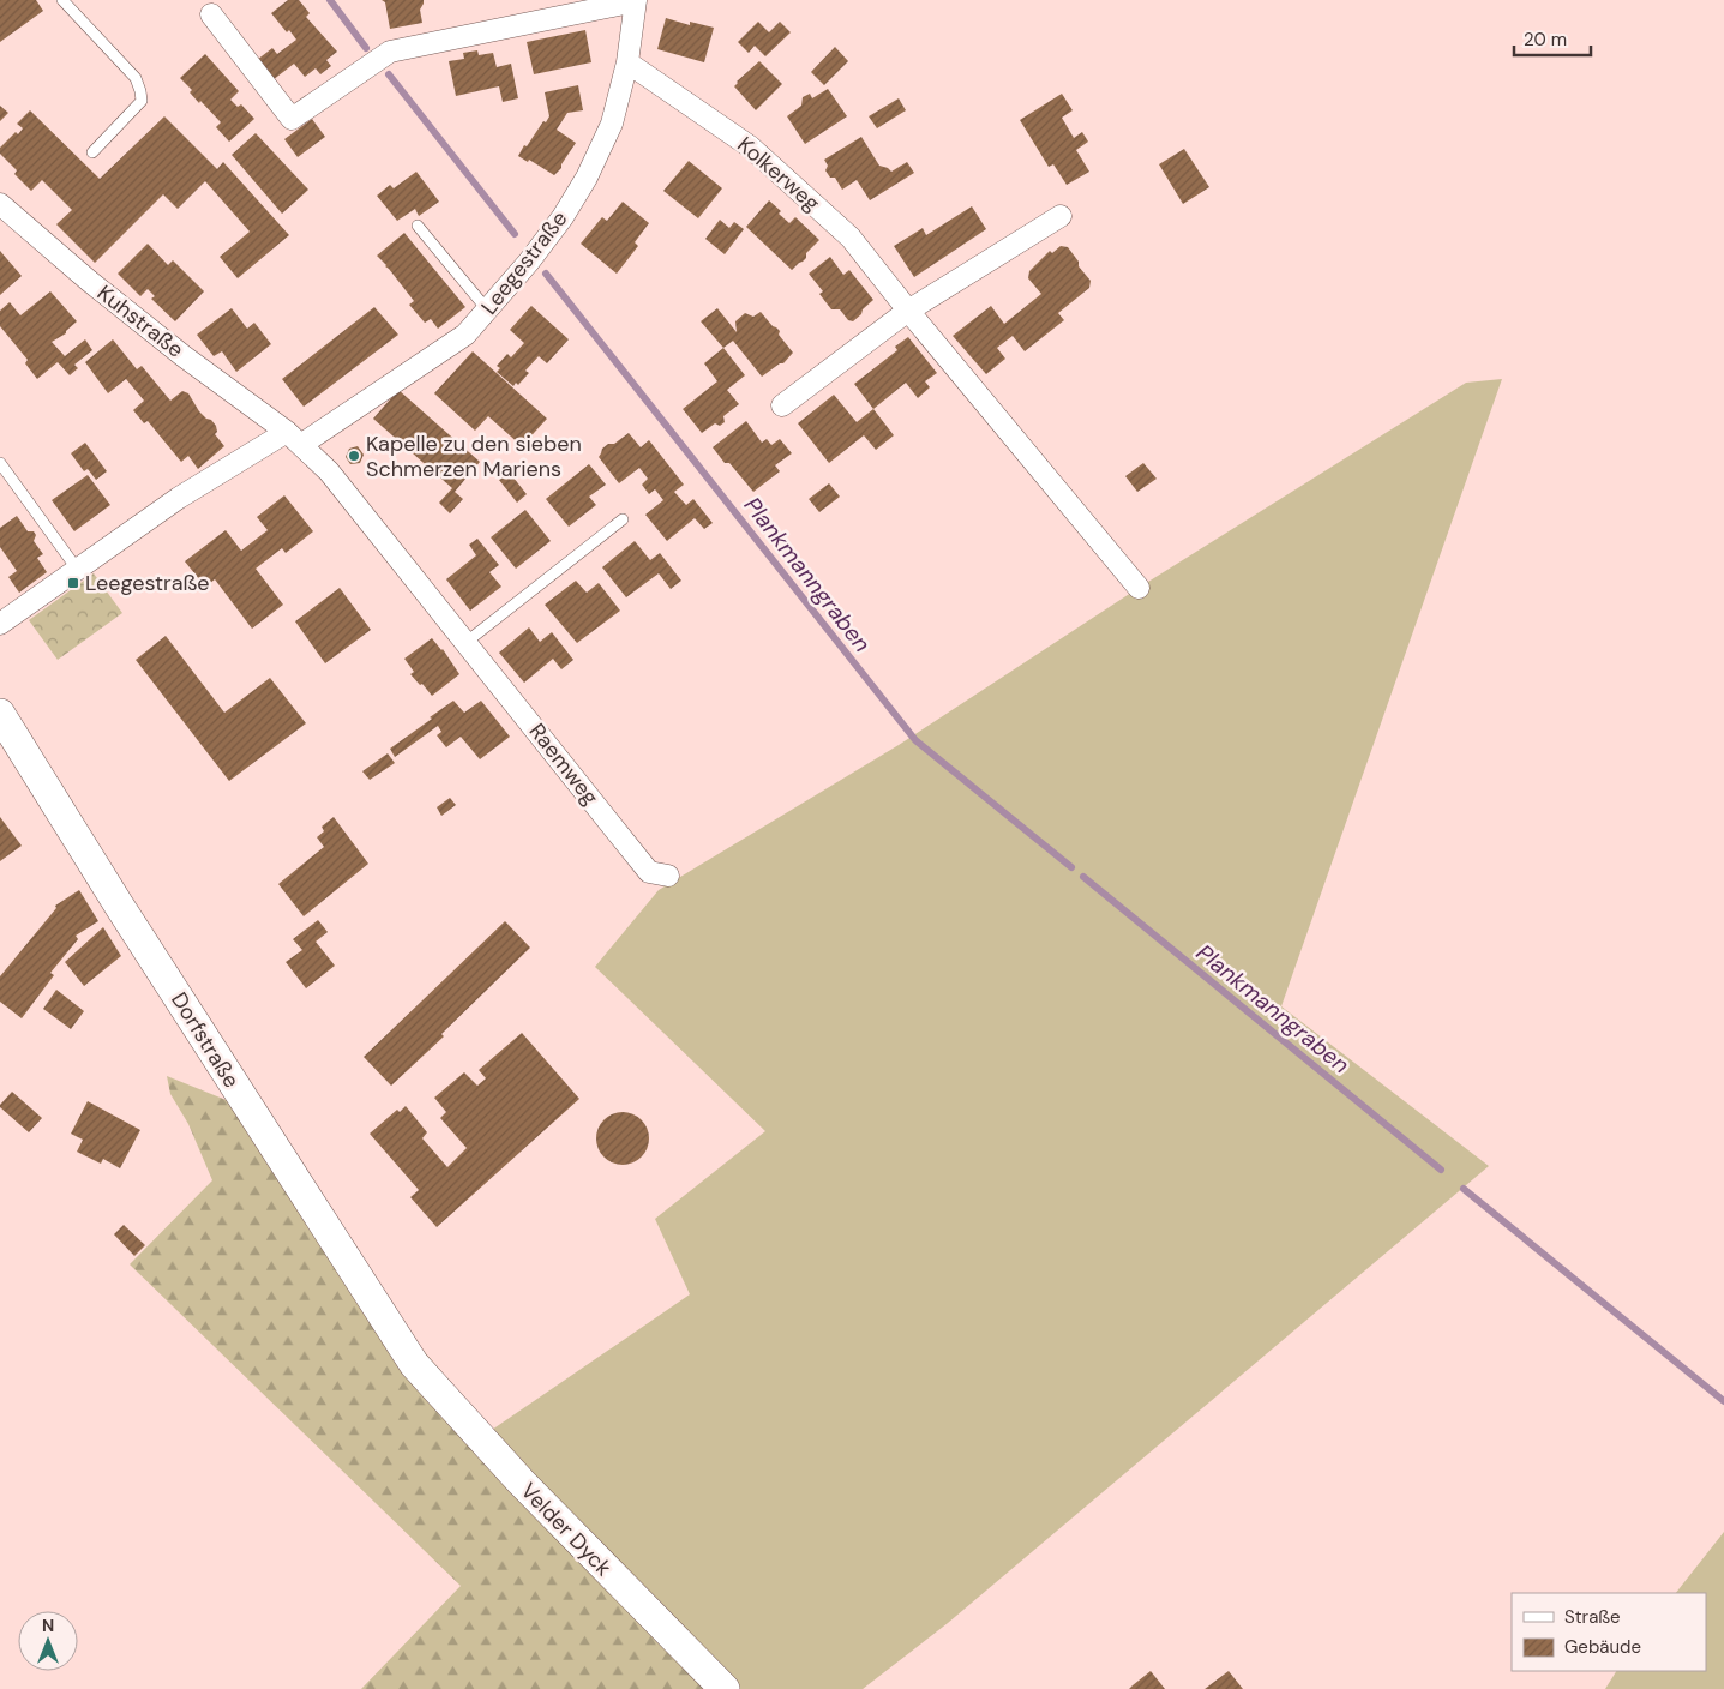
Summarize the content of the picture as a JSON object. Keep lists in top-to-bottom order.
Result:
{
  "streets": {
    "main road": ["Dorfstraße", "Velder Dyck"],
    "street": [
      "Kolkerweg",
      "Leegestraße",
      "Kuhstraße",
      "Raemweg"
    ]
  },
  "crossings": [
    ["Kolkerweg", "Leegestraße"],
    ["Leegestraße", "Kuhstraße"],
    ["Leegestraße", "Raemweg"],
    ["Kuhstraße", "Raemweg"],
    ["Dorfstraße", "Velder Dyck"]
  ],
  "water": ["Plankmanngraben"],
  "places": {
    "other": ["Kapelle zu den sieben Schmerzen Mariens"],
    "transit": ["Leegestraße"]
  },
  "legend": ["Straße", "Gebäude"],
  "scale_bar": "20 m",
  "north": "top"
}
